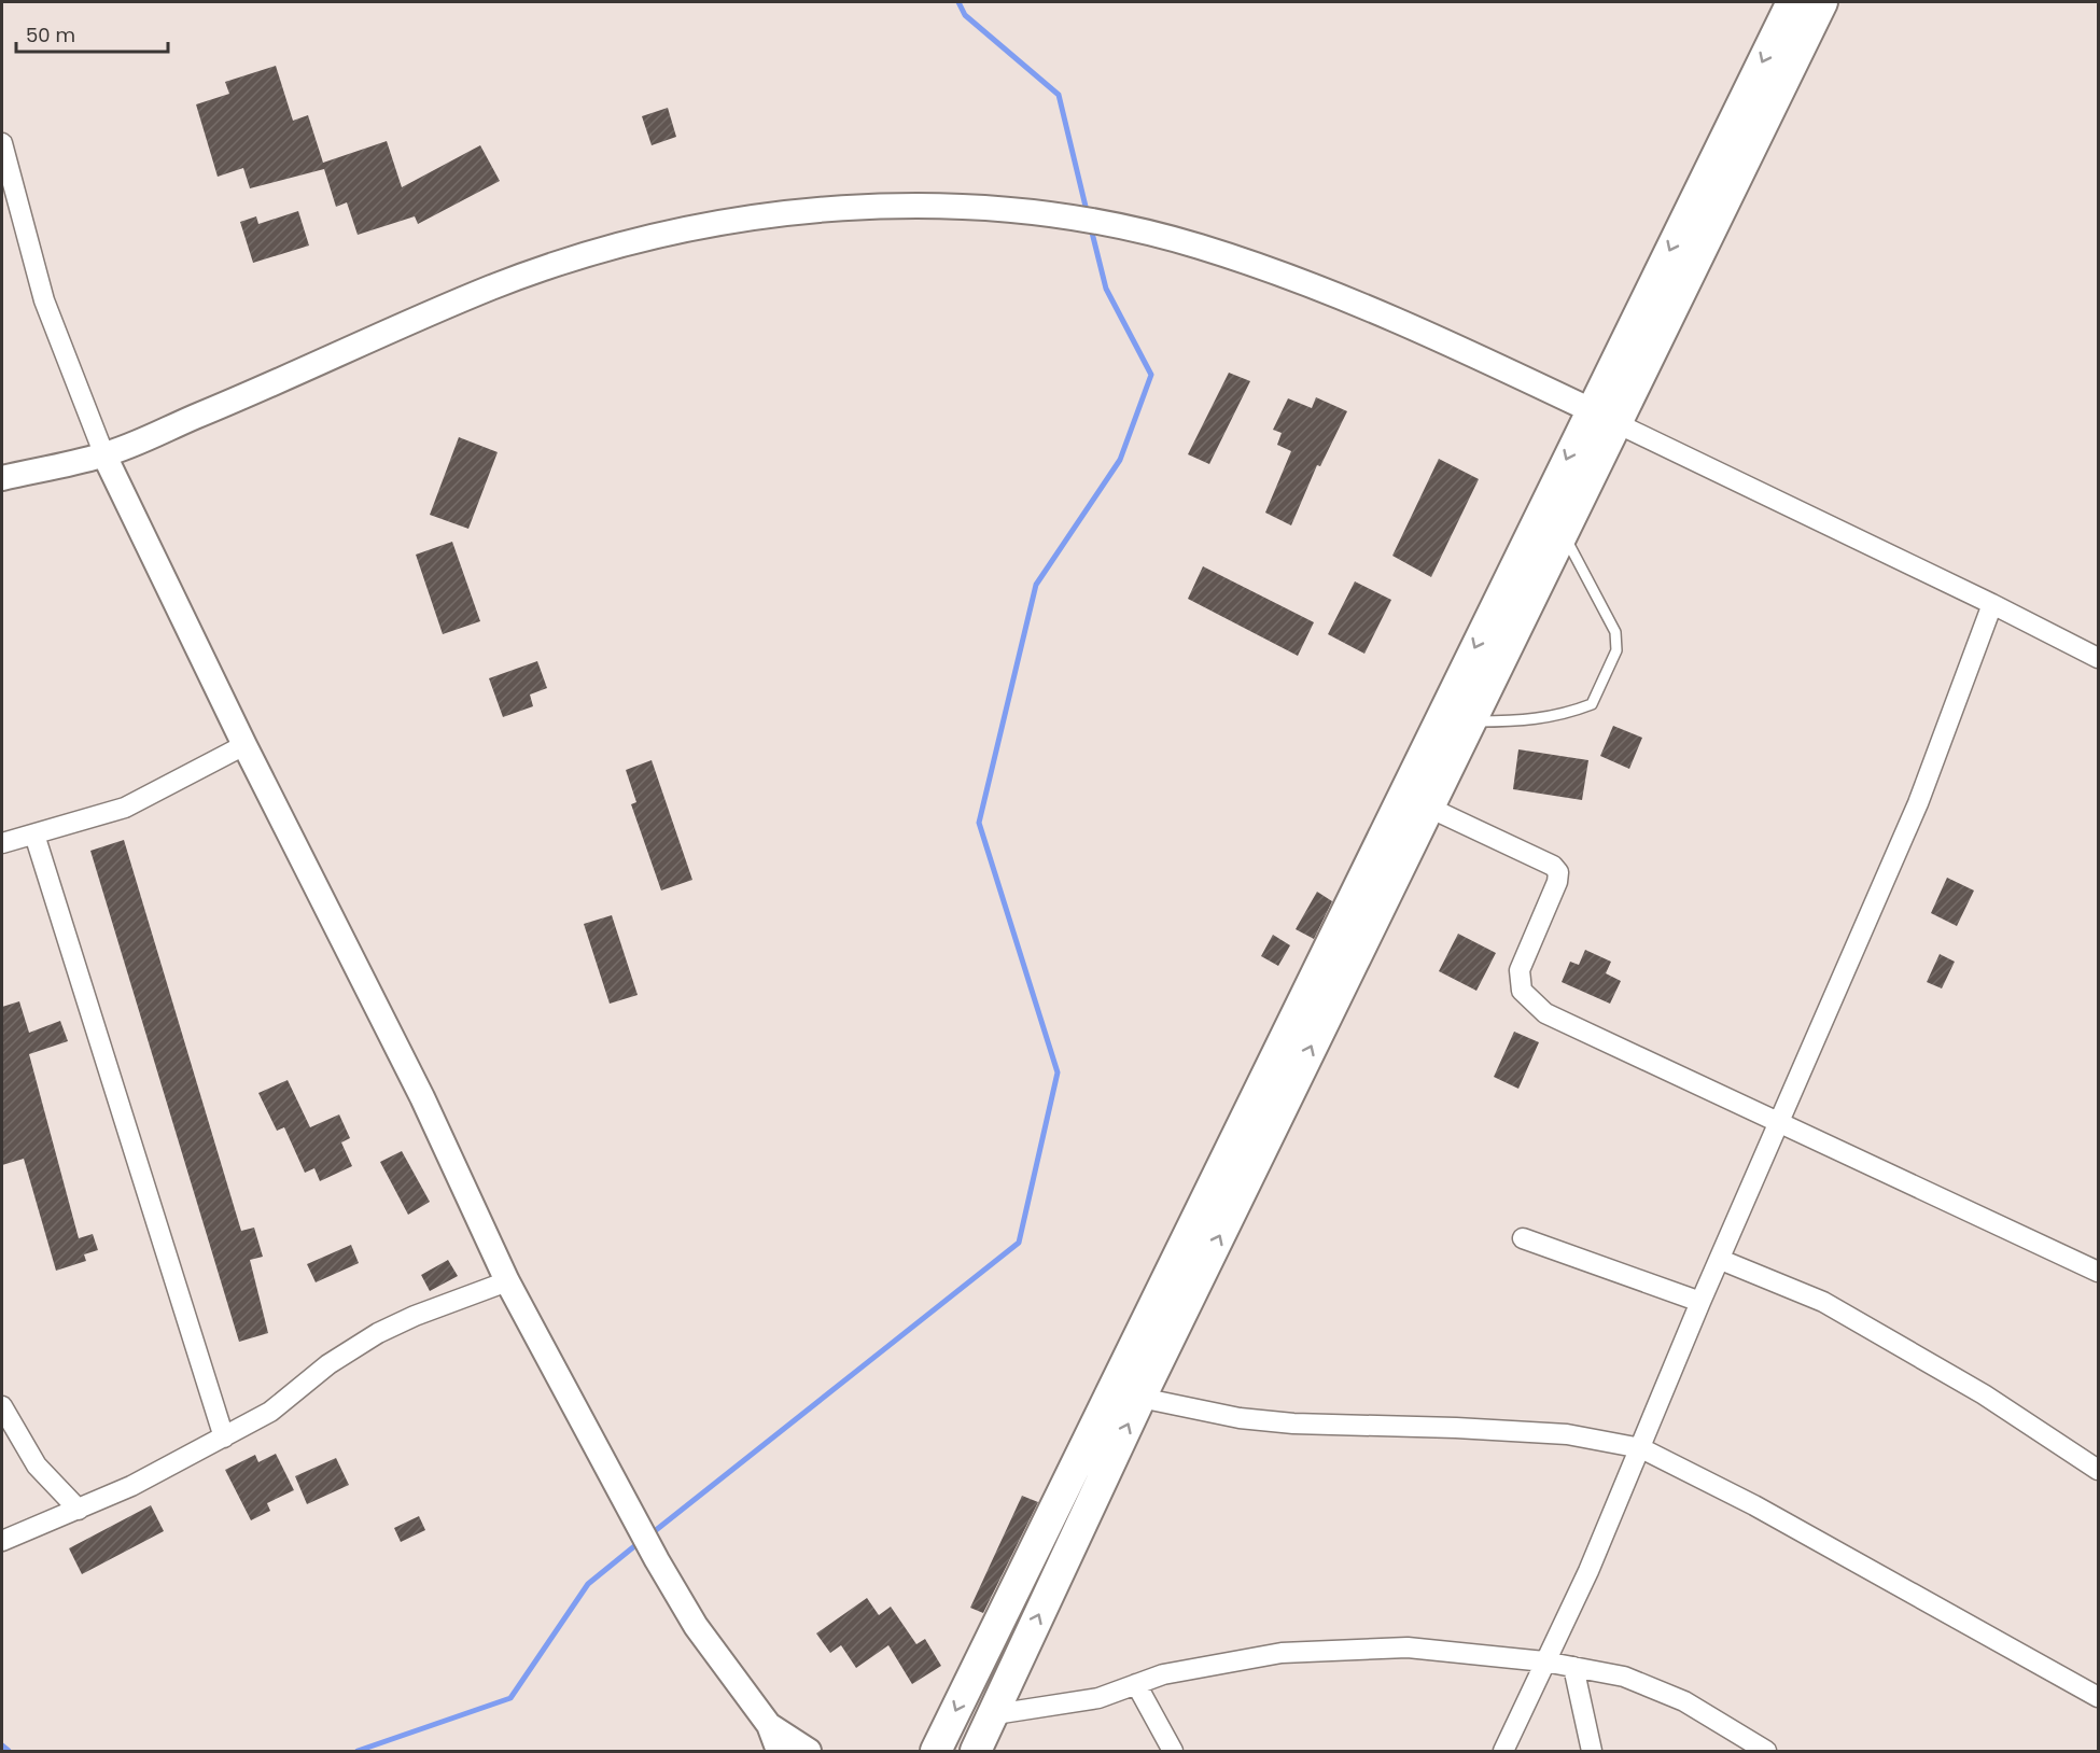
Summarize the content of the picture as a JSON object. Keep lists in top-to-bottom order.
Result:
{
  "scale_bar": "50 m"
}
